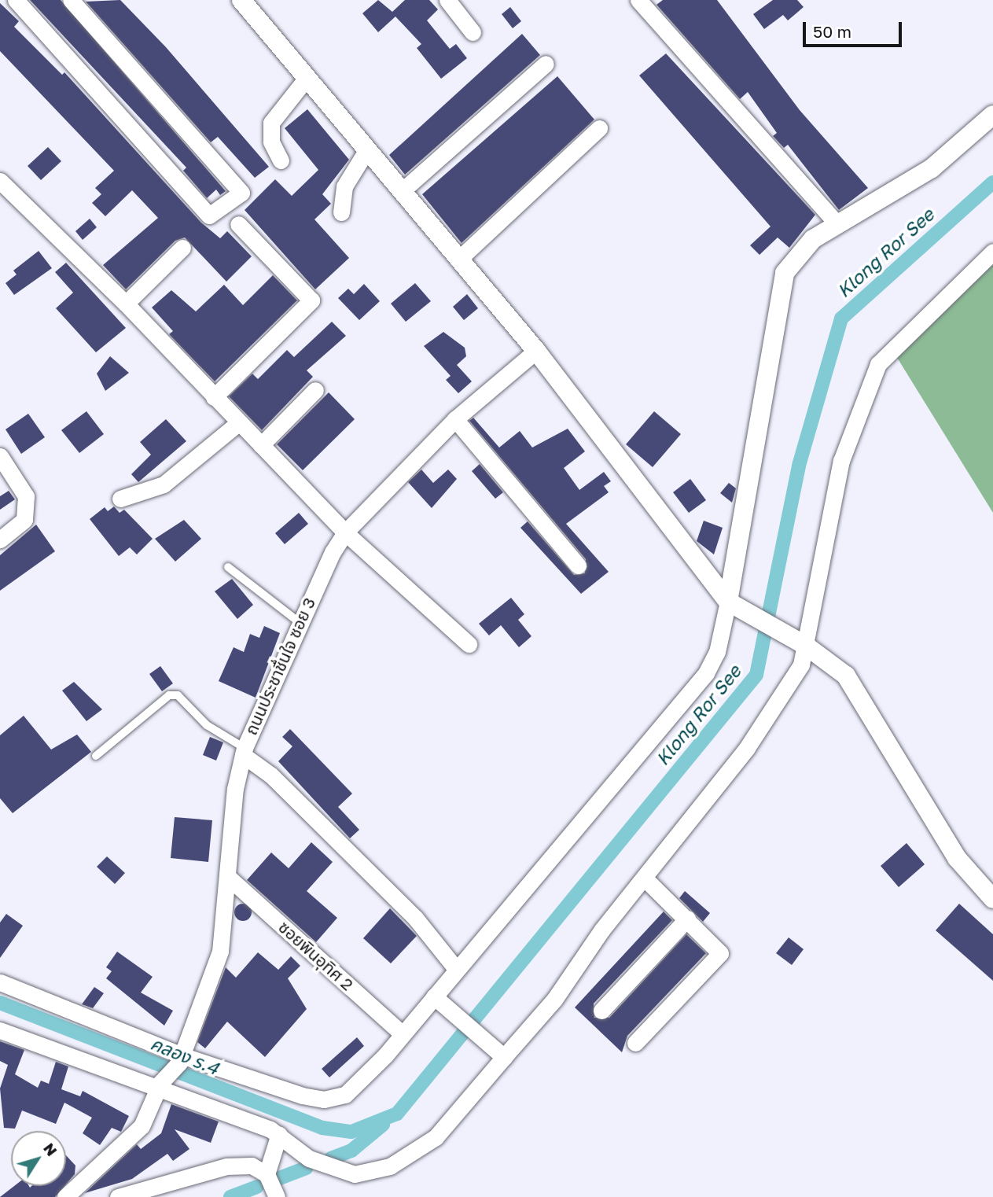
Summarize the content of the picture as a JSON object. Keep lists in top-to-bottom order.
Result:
{
  "streets": {
    "street": ["ถนนประชาชื่นใจ ซอย 3", "ซอยพินอุทิศ 2"]
  },
  "crossings": [
    ["ถนนประชาชื่นใจ ซอย 3", "ซอยพินอุทิศ 2"]
  ],
  "water": ["Klong Ror See", "คลอง ร.4"],
  "scale_bar": "50 m",
  "north": "top right"
}
